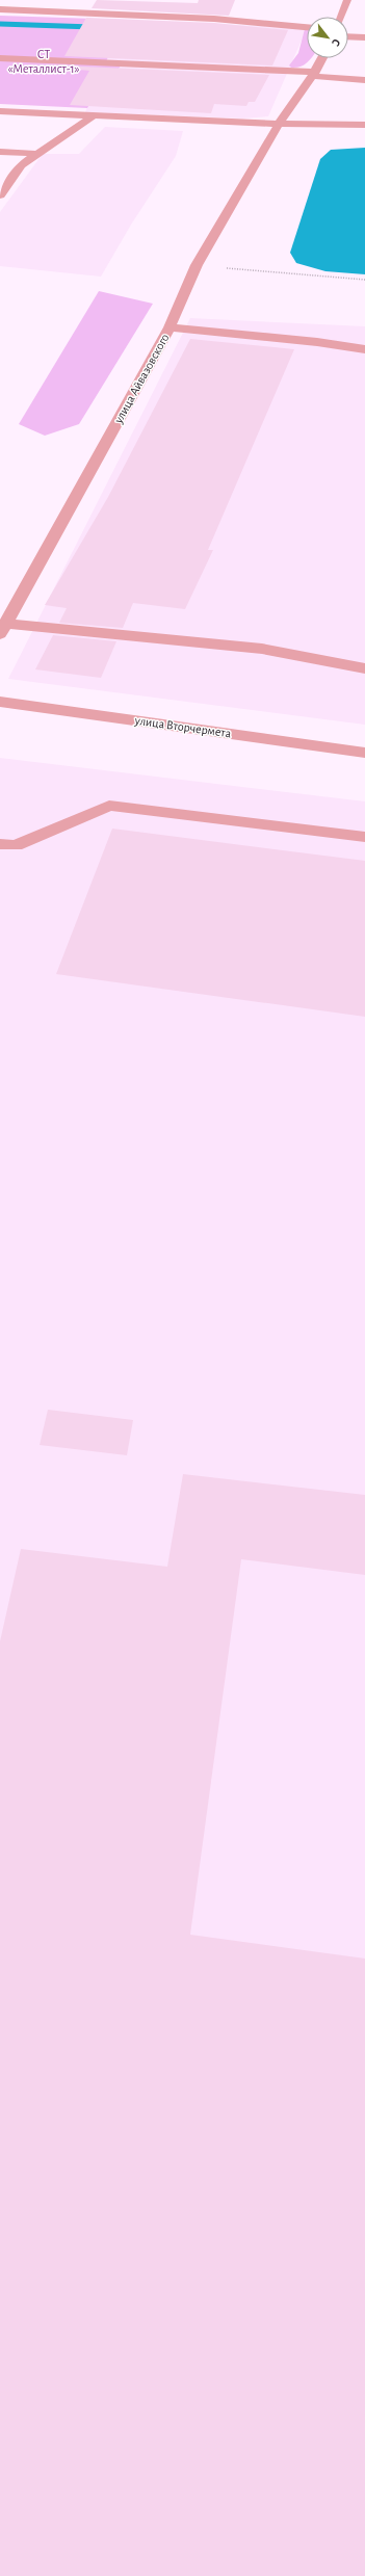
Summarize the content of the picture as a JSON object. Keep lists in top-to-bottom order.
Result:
{
  "streets": {
    "street": ["улица Айвазовского", "улица Вторчермета"]
  },
  "parks": ["СТ «Металлист-1»"],
  "north": "bottom right"
}
